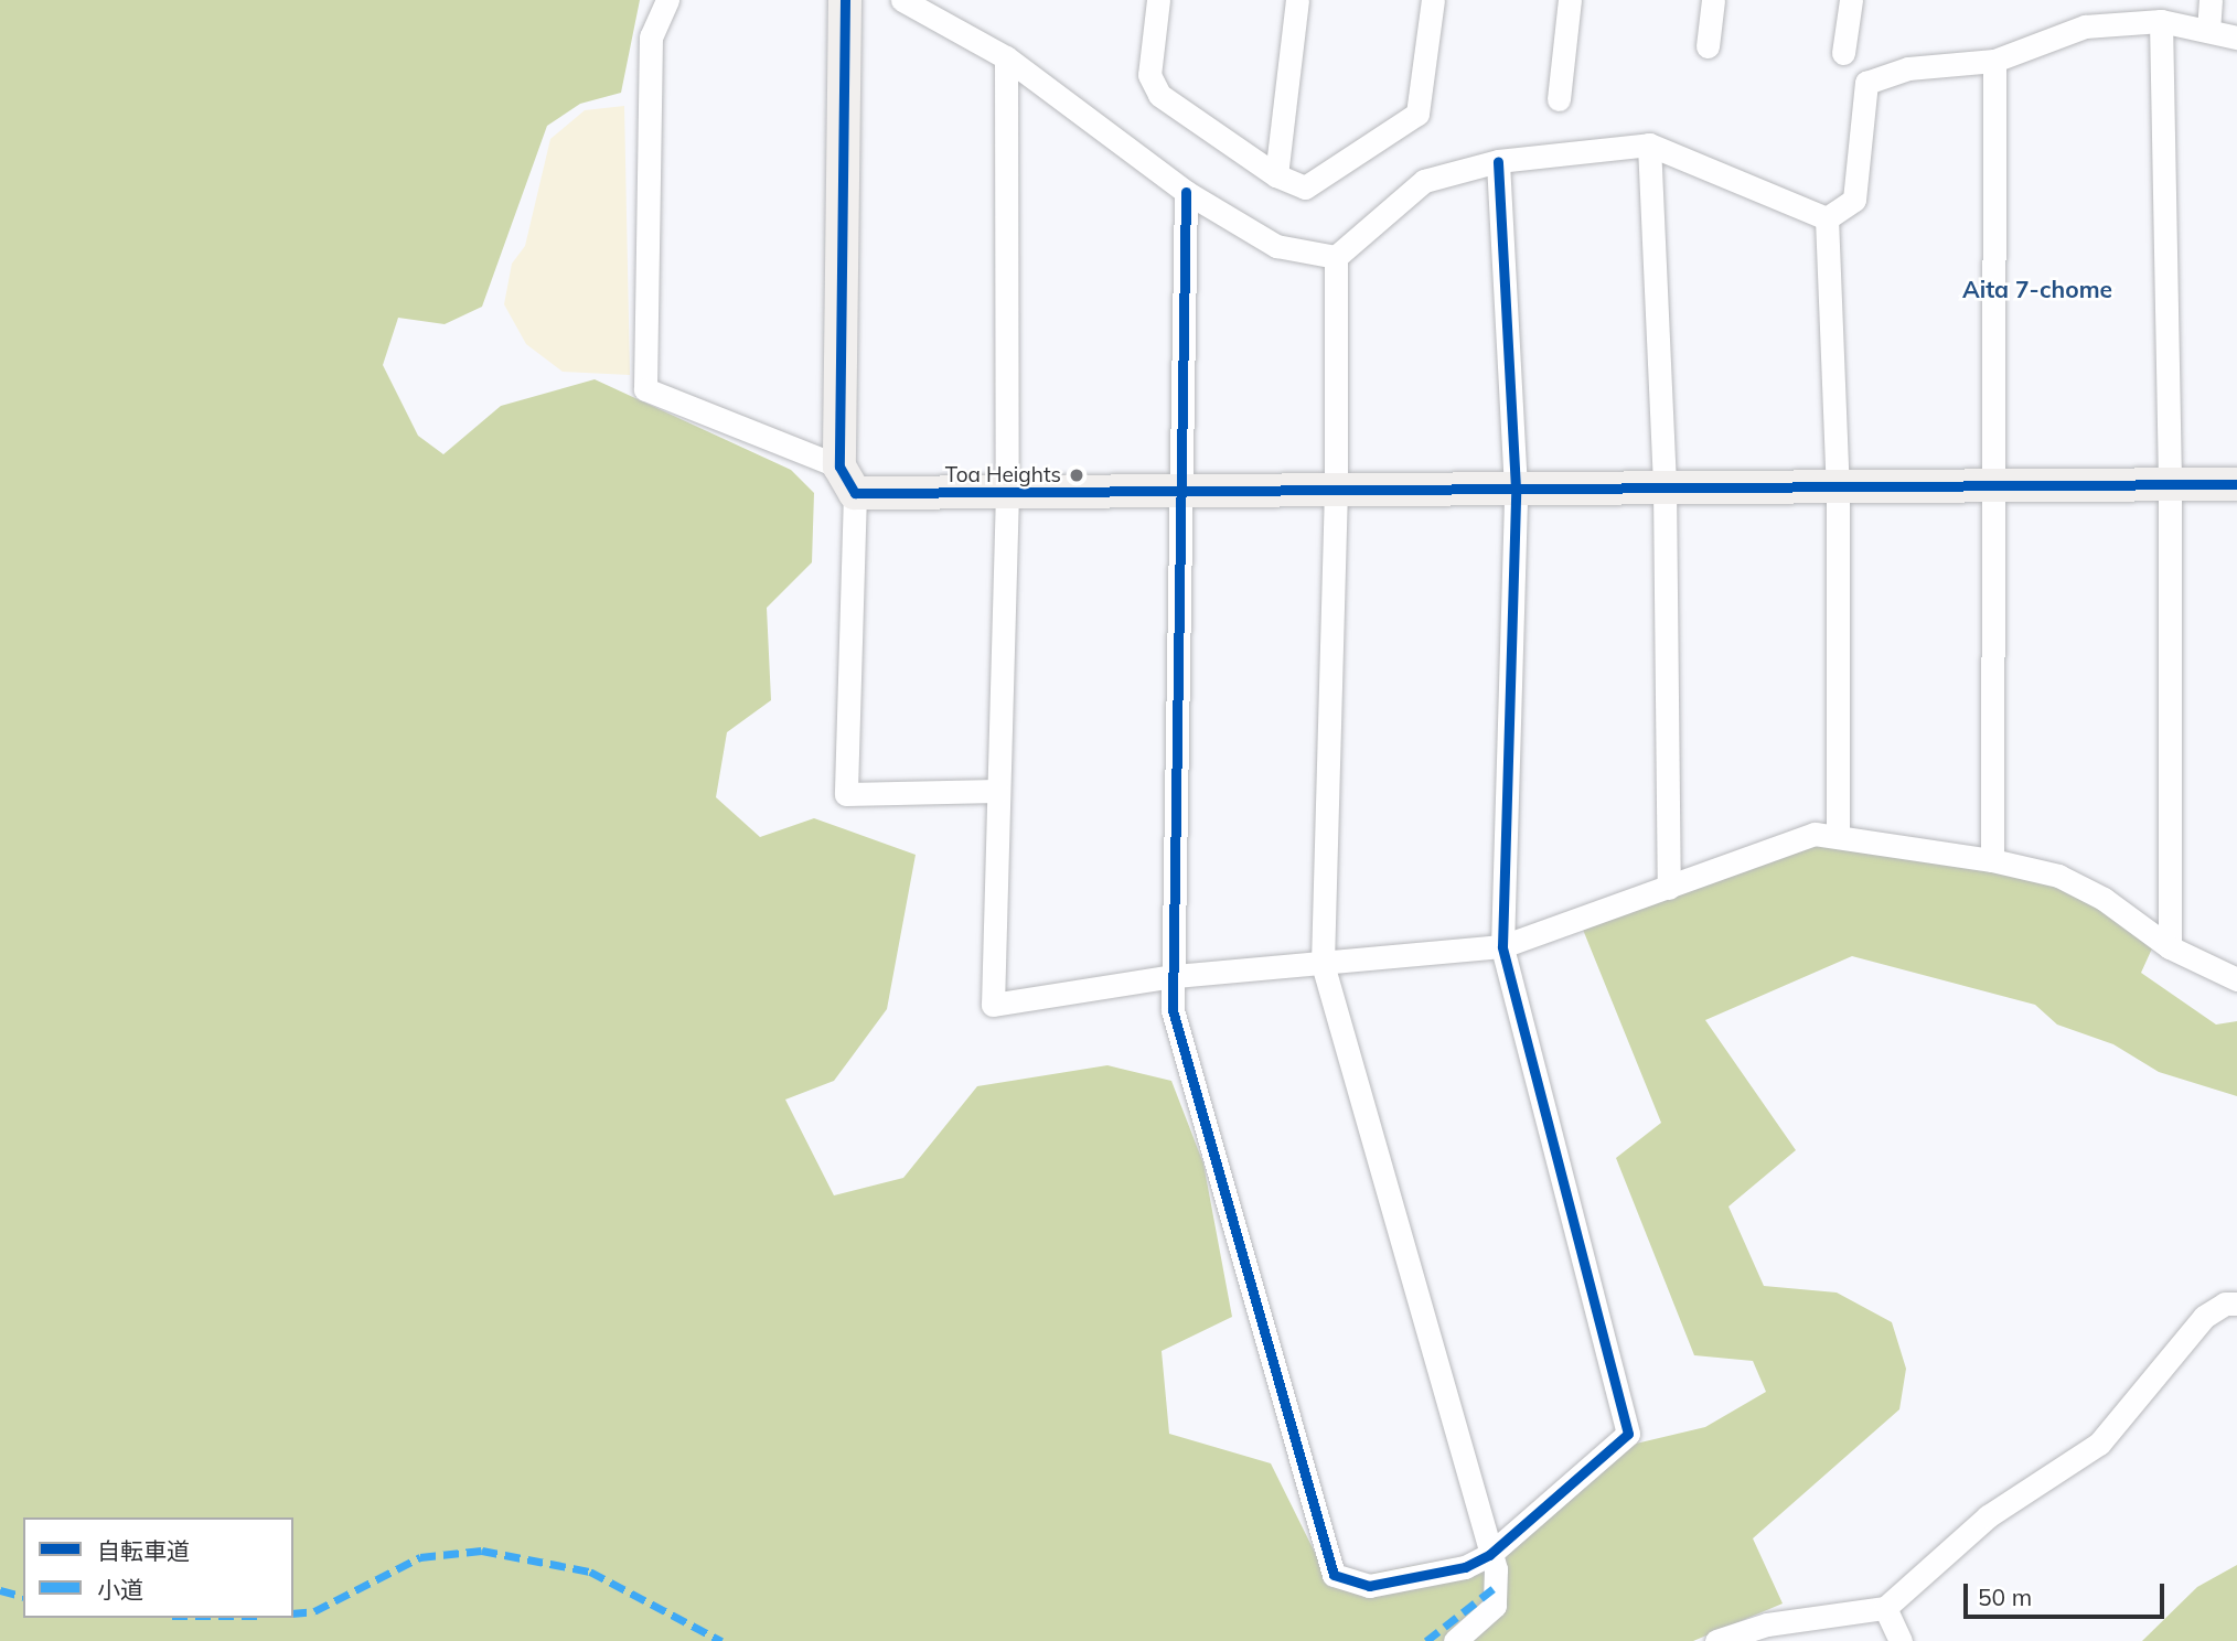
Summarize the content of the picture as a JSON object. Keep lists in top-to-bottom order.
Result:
{
  "districts": ["Aita 7-chome"],
  "places": ["Toa Heights"],
  "legend": ["自転車道", "小道"],
  "scale_bar": "50 m"
}
